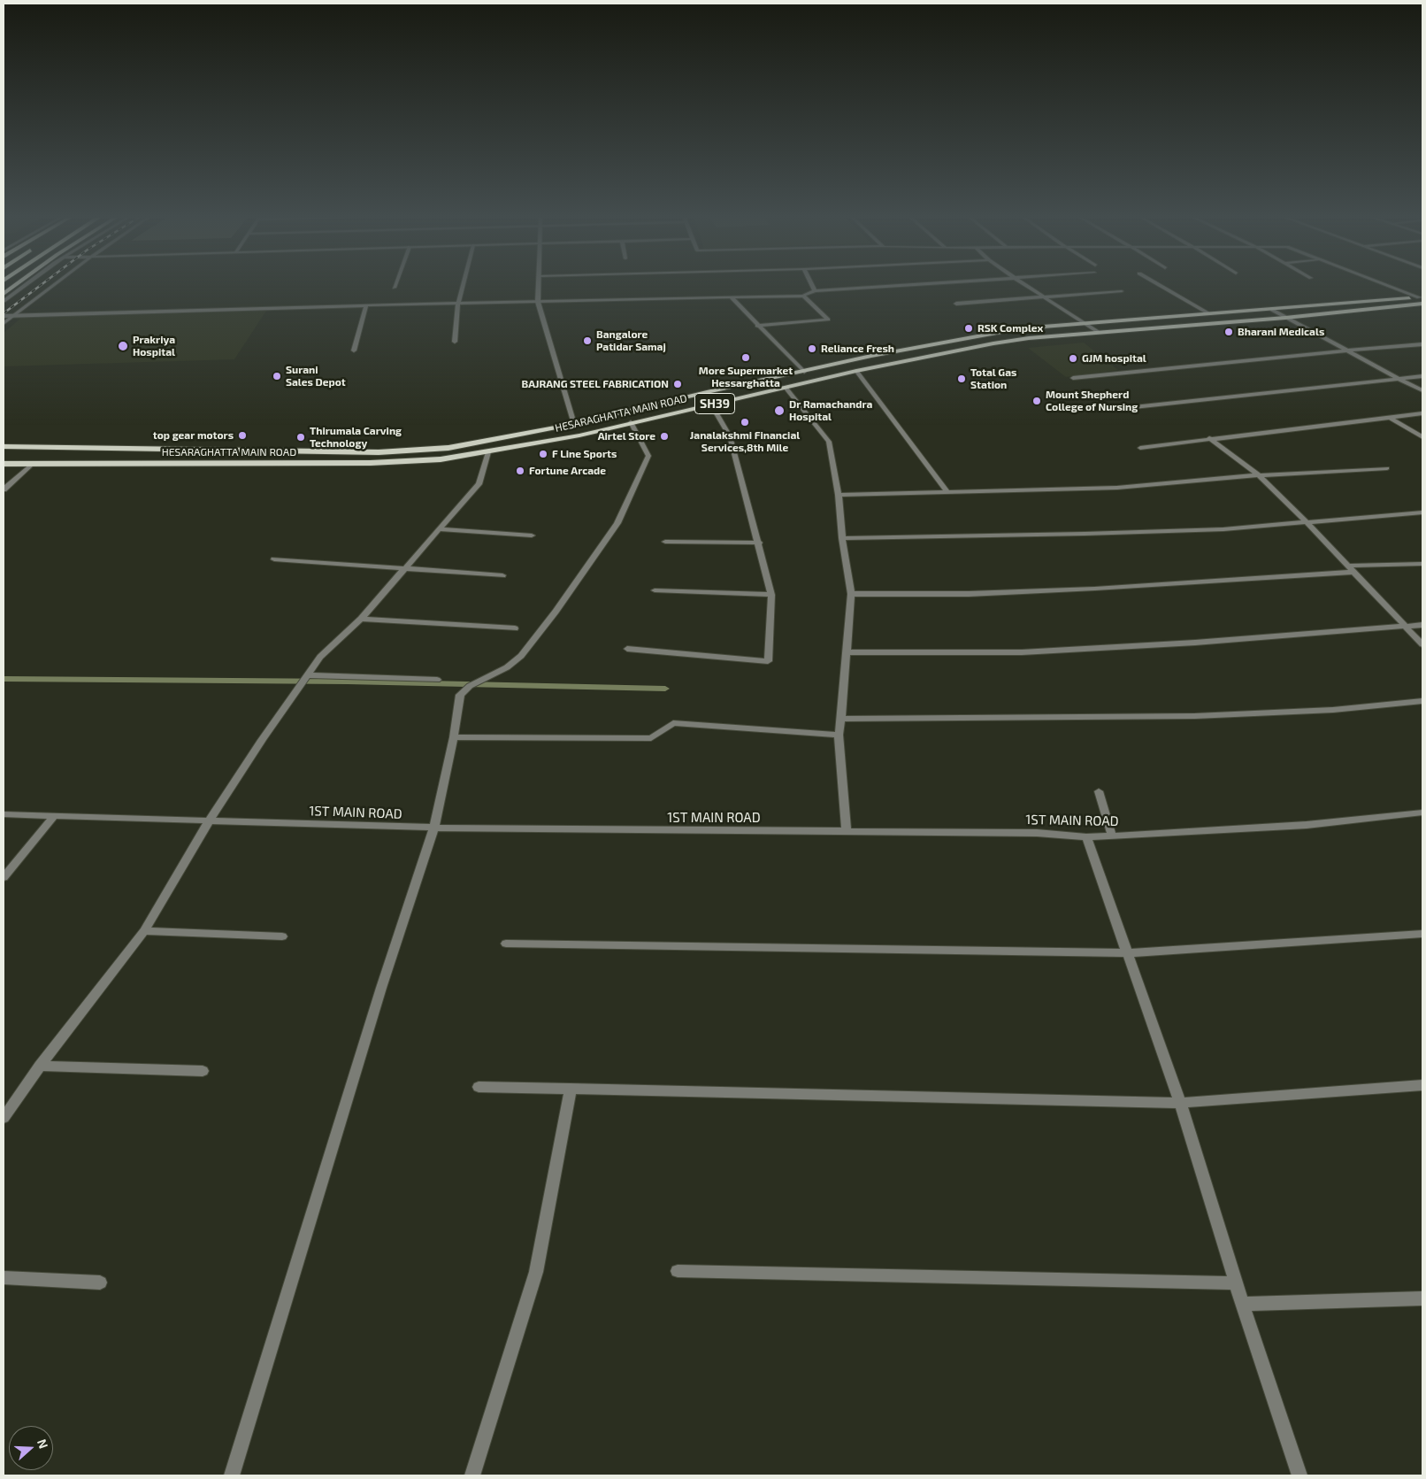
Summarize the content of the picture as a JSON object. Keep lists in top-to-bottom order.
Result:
{
  "streets": {
    "main road": ["SH39", "HESARAGHATTA MAIN ROAD"],
    "street": ["1ST MAIN ROAD"]
  },
  "places": [
    "RSK Complex",
    "Bharani Medicals",
    "Bangalore Patidar Samaj",
    "Prakriya Hospital",
    "Reliance Fresh",
    "More Supermarket Hessarghatta",
    "GJM hospital",
    "Surani Sales Depot",
    "Total Gas Station",
    "BAJRANG STEEL FABRICATION",
    "Mount Shepherd College of Nursing",
    "Dr Ramachandra Hospital",
    "Janalakshmi Financial Services,8th Mile",
    "top gear motors",
    "Airtel Store",
    "Thirumala Carving Technology",
    "F Line Sports",
    "Fortune Arcade"
  ],
  "north": "right"
}
